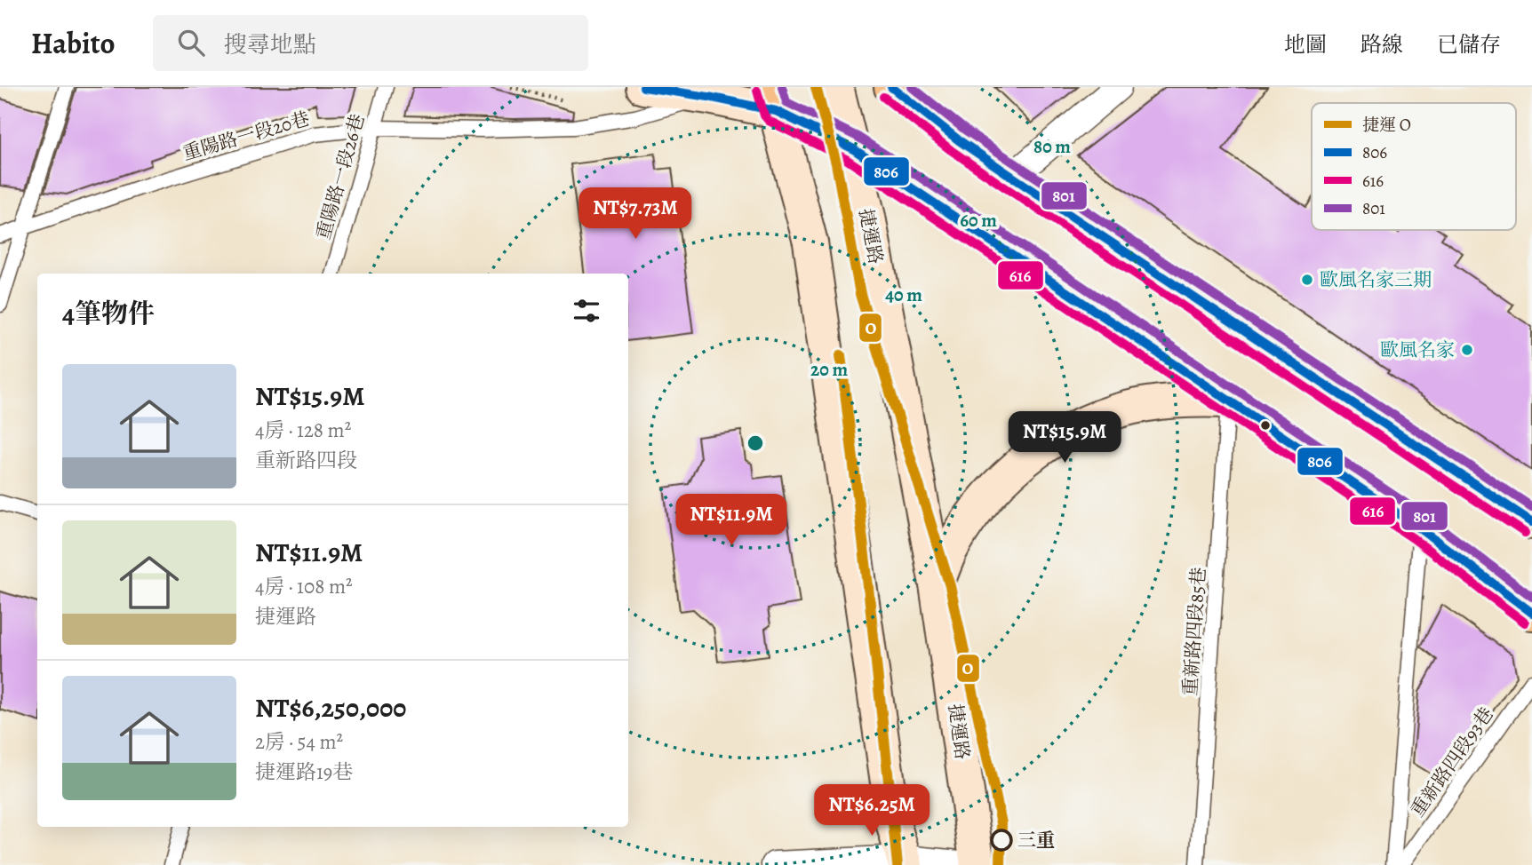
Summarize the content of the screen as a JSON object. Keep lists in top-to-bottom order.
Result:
{
  "streets": {
    "street": ["捷運路"],
    "lane": [
      "重陽路一段20巷",
      "重陽路一段26巷",
      "重新路四段85巷",
      "重新路四段93巷"
    ]
  },
  "crossings": [
    ["重陽路一段20巷", "重陽路一段26巷"]
  ],
  "places": ["歐風名家三期", "歐風名家", "三重"],
  "lines": [
    "metro line O",
    "transit line 806",
    "transit line 801",
    "transit line 616"
  ],
  "legend": [
    "捷運 O",
    "806",
    "616",
    "801"
  ],
  "page": {
    "header": "Habito",
    "search": "搜尋地點",
    "nav": ["地圖", "路線", "已儲存"],
    "price": [
      "NT$7.73M",
      "NT$15.9M",
      "NT$11.9M",
      "NT$6.25M"
    ],
    "heading": "4筆物件",
    "list": [
      {
        "name": "NT$15.9M",
        "note": "4房 · 128 m² · 重新路四段"
      },
      {
        "name": "NT$11.9M",
        "note": "4房 · 108 m² · 捷運路"
      },
      {
        "name": "NT$6,250,000",
        "note": "2房 · 54 m² · 捷運路19巷"
      }
    ]
  },
  "rings": [
    "80 m",
    "60 m",
    "40 m",
    "20 m"
  ]
}
